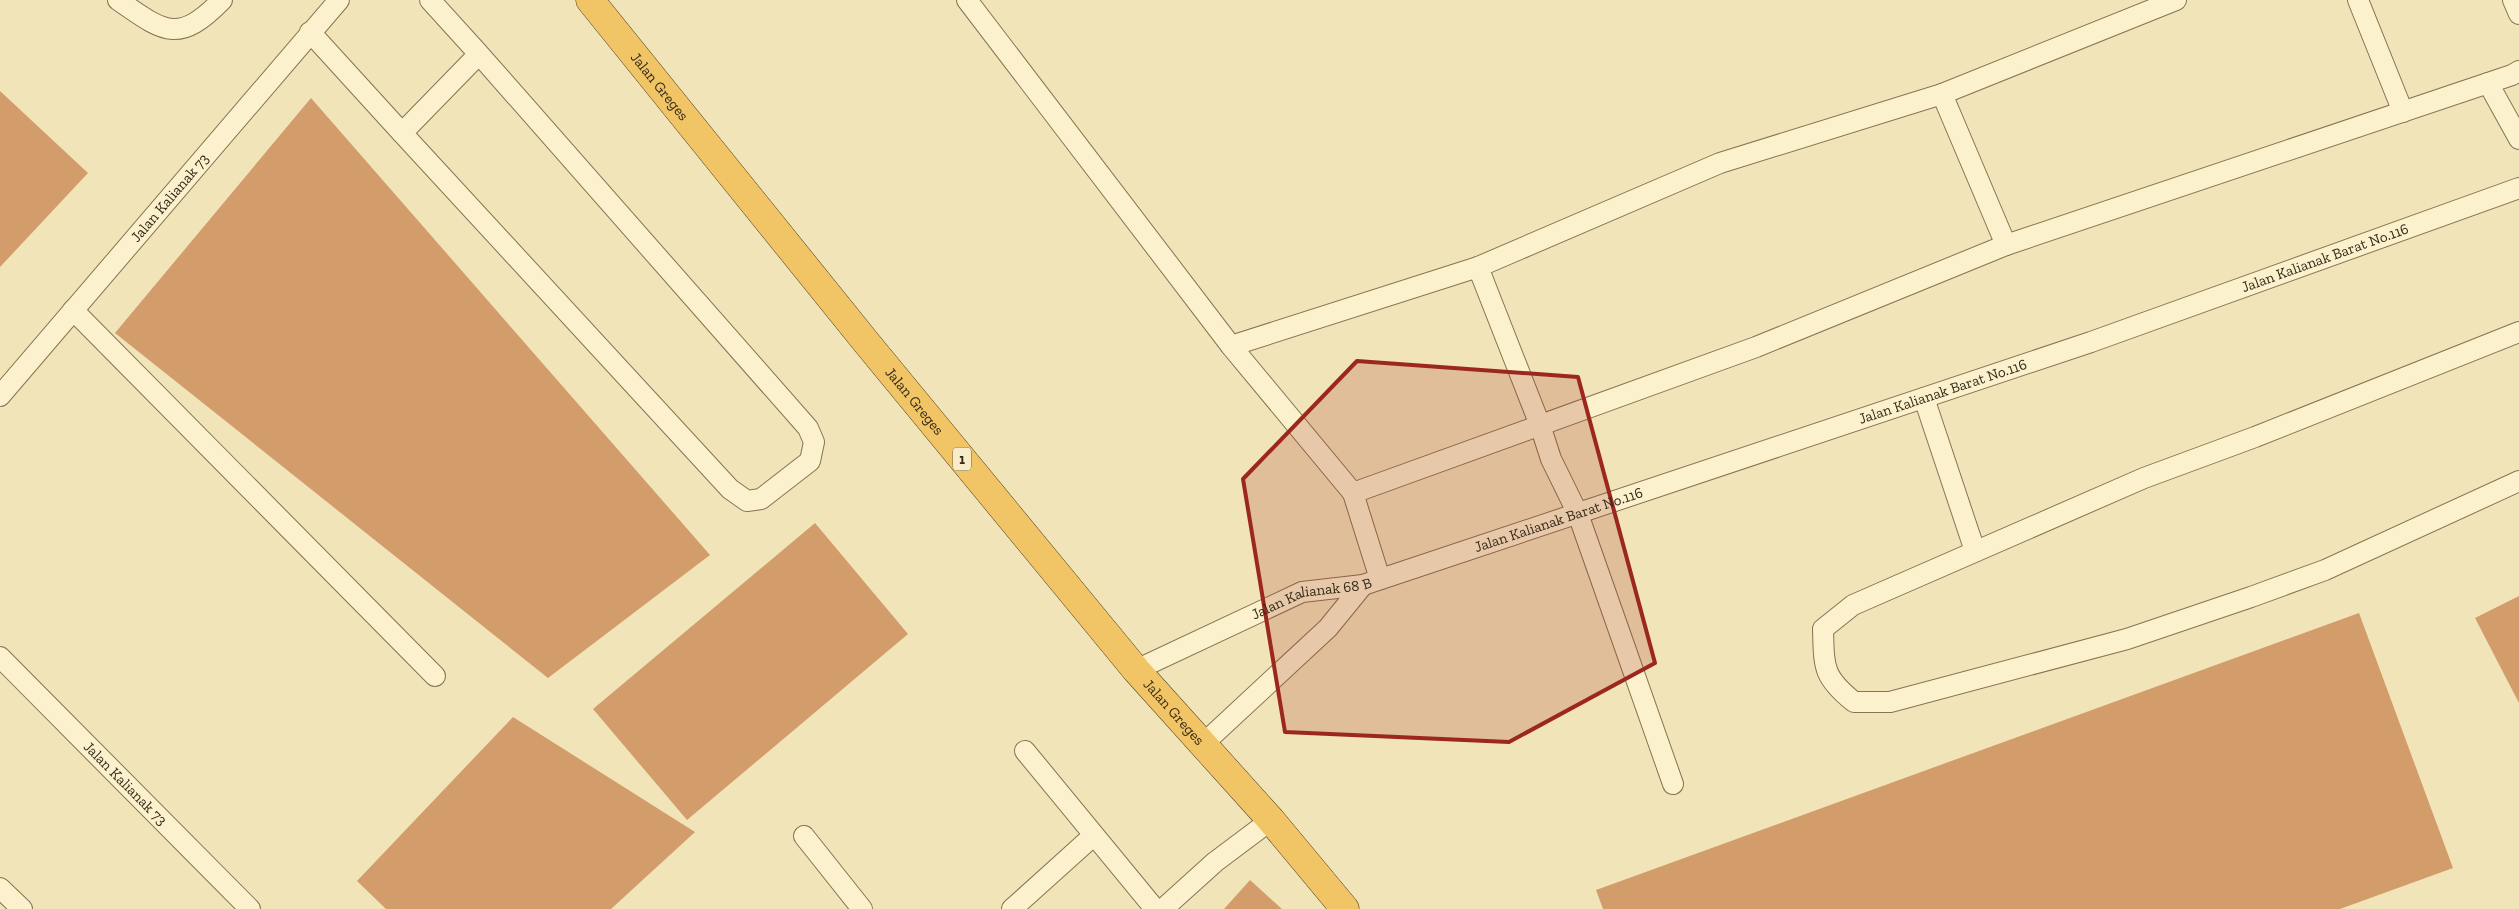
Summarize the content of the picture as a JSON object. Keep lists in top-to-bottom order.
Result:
{
  "streets": {
    "highway": ["Jalan Greges", "1"],
    "lane": ["Jalan Kalianak 73", "Jalan Kalianak Barat No.116", "Jalan Kalianak 68 B"]
  },
  "crossings": [
    ["Jalan Greges", "Jalan Kalianak 68 B"],
    ["Jalan Kalianak Barat No.116", "Jalan Kalianak 68 B"]
  ]
}
